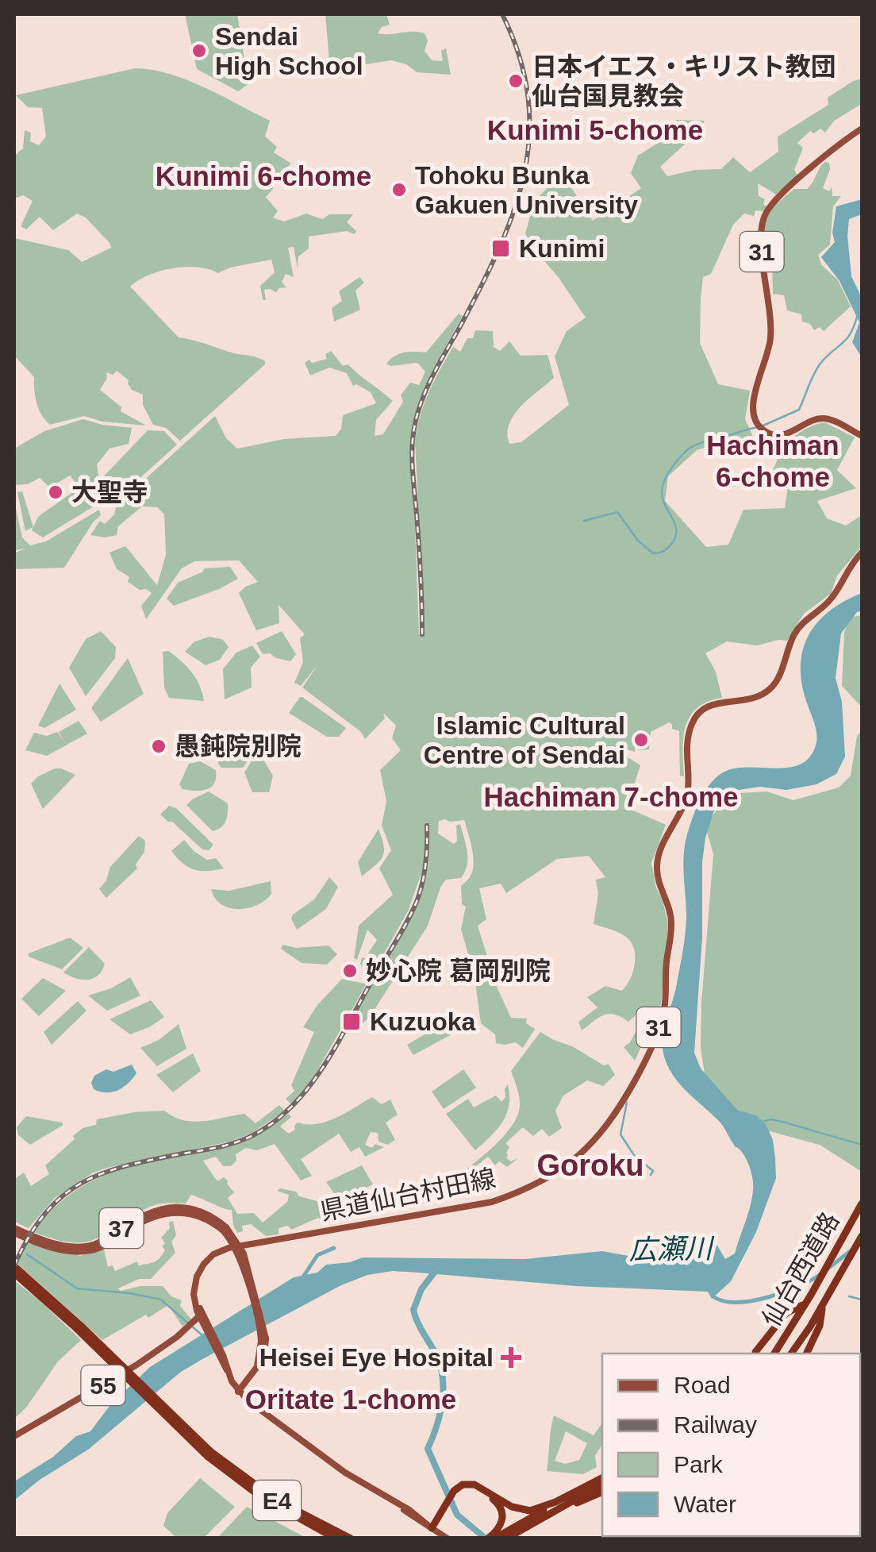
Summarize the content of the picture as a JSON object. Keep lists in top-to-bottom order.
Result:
{
  "streets": {
    "highway": ["仙台西道路", "E4"],
    "main road": [
      "31",
      "県道仙台村田線",
      "37",
      "55"
    ]
  },
  "crossings": [
    ["県道仙台村田線", "37"],
    ["県道仙台村田線", "55"]
  ],
  "districts": [
    "Kunimi 5-chome",
    "Kunimi 6-chome",
    "Hachiman 6-chome",
    "Hachiman 7-chome",
    "Goroku",
    "Oritate 1-chome"
  ],
  "water": ["広瀬川"],
  "places": {
    "other": [
      "Sendai High School",
      "日本イエス・キリスト教団 仙台国見教会",
      "Tohoku Bunka Gakuen University",
      "大聖寺",
      "Islamic Cultural Centre of Sendai",
      "愚鈍院別院",
      "妙心院 葛岡別院"
    ],
    "transit": ["Kunimi", "Kuzuoka"],
    "health": ["Heisei Eye Hospital"]
  },
  "legend": [
    "Road",
    "Railway",
    "Park",
    "Water"
  ]
}
